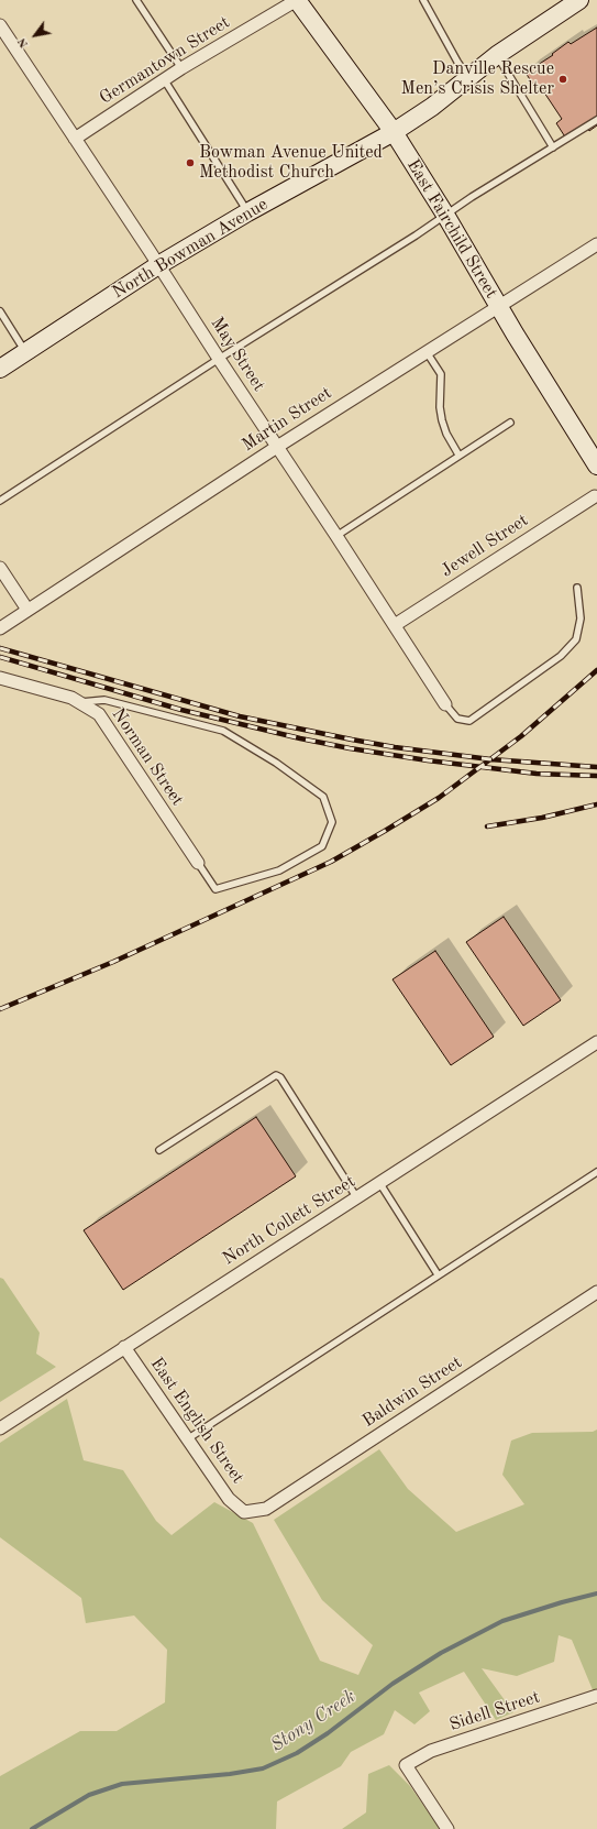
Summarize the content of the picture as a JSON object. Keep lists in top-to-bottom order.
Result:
{
  "streets": {
    "street": [
      "Germantown Street",
      "East Fairchild Street",
      "North Bowman Avenue",
      "May Street",
      "Martin Street",
      "Jewell Street",
      "Norman Street",
      "North Collett Street",
      "Baldwin Street",
      "East English Street",
      "Sidell Street"
    ]
  },
  "crossings": [
    ["Germantown Street", "East Fairchild Street"],
    ["Germantown Street", "May Street"],
    ["East Fairchild Street", "North Bowman Avenue"],
    ["East Fairchild Street", "Martin Street"],
    ["North Bowman Avenue", "May Street"],
    ["May Street", "Martin Street"],
    ["May Street", "Jewell Street"],
    ["North Collett Street", "East English Street"],
    ["Baldwin Street", "East English Street"]
  ],
  "water": ["Stony Creek"],
  "places": ["Danville Rescue Men’s Crisis Shelter", "Bowman Avenue United Methodist Church"],
  "north": "bottom left"
}
